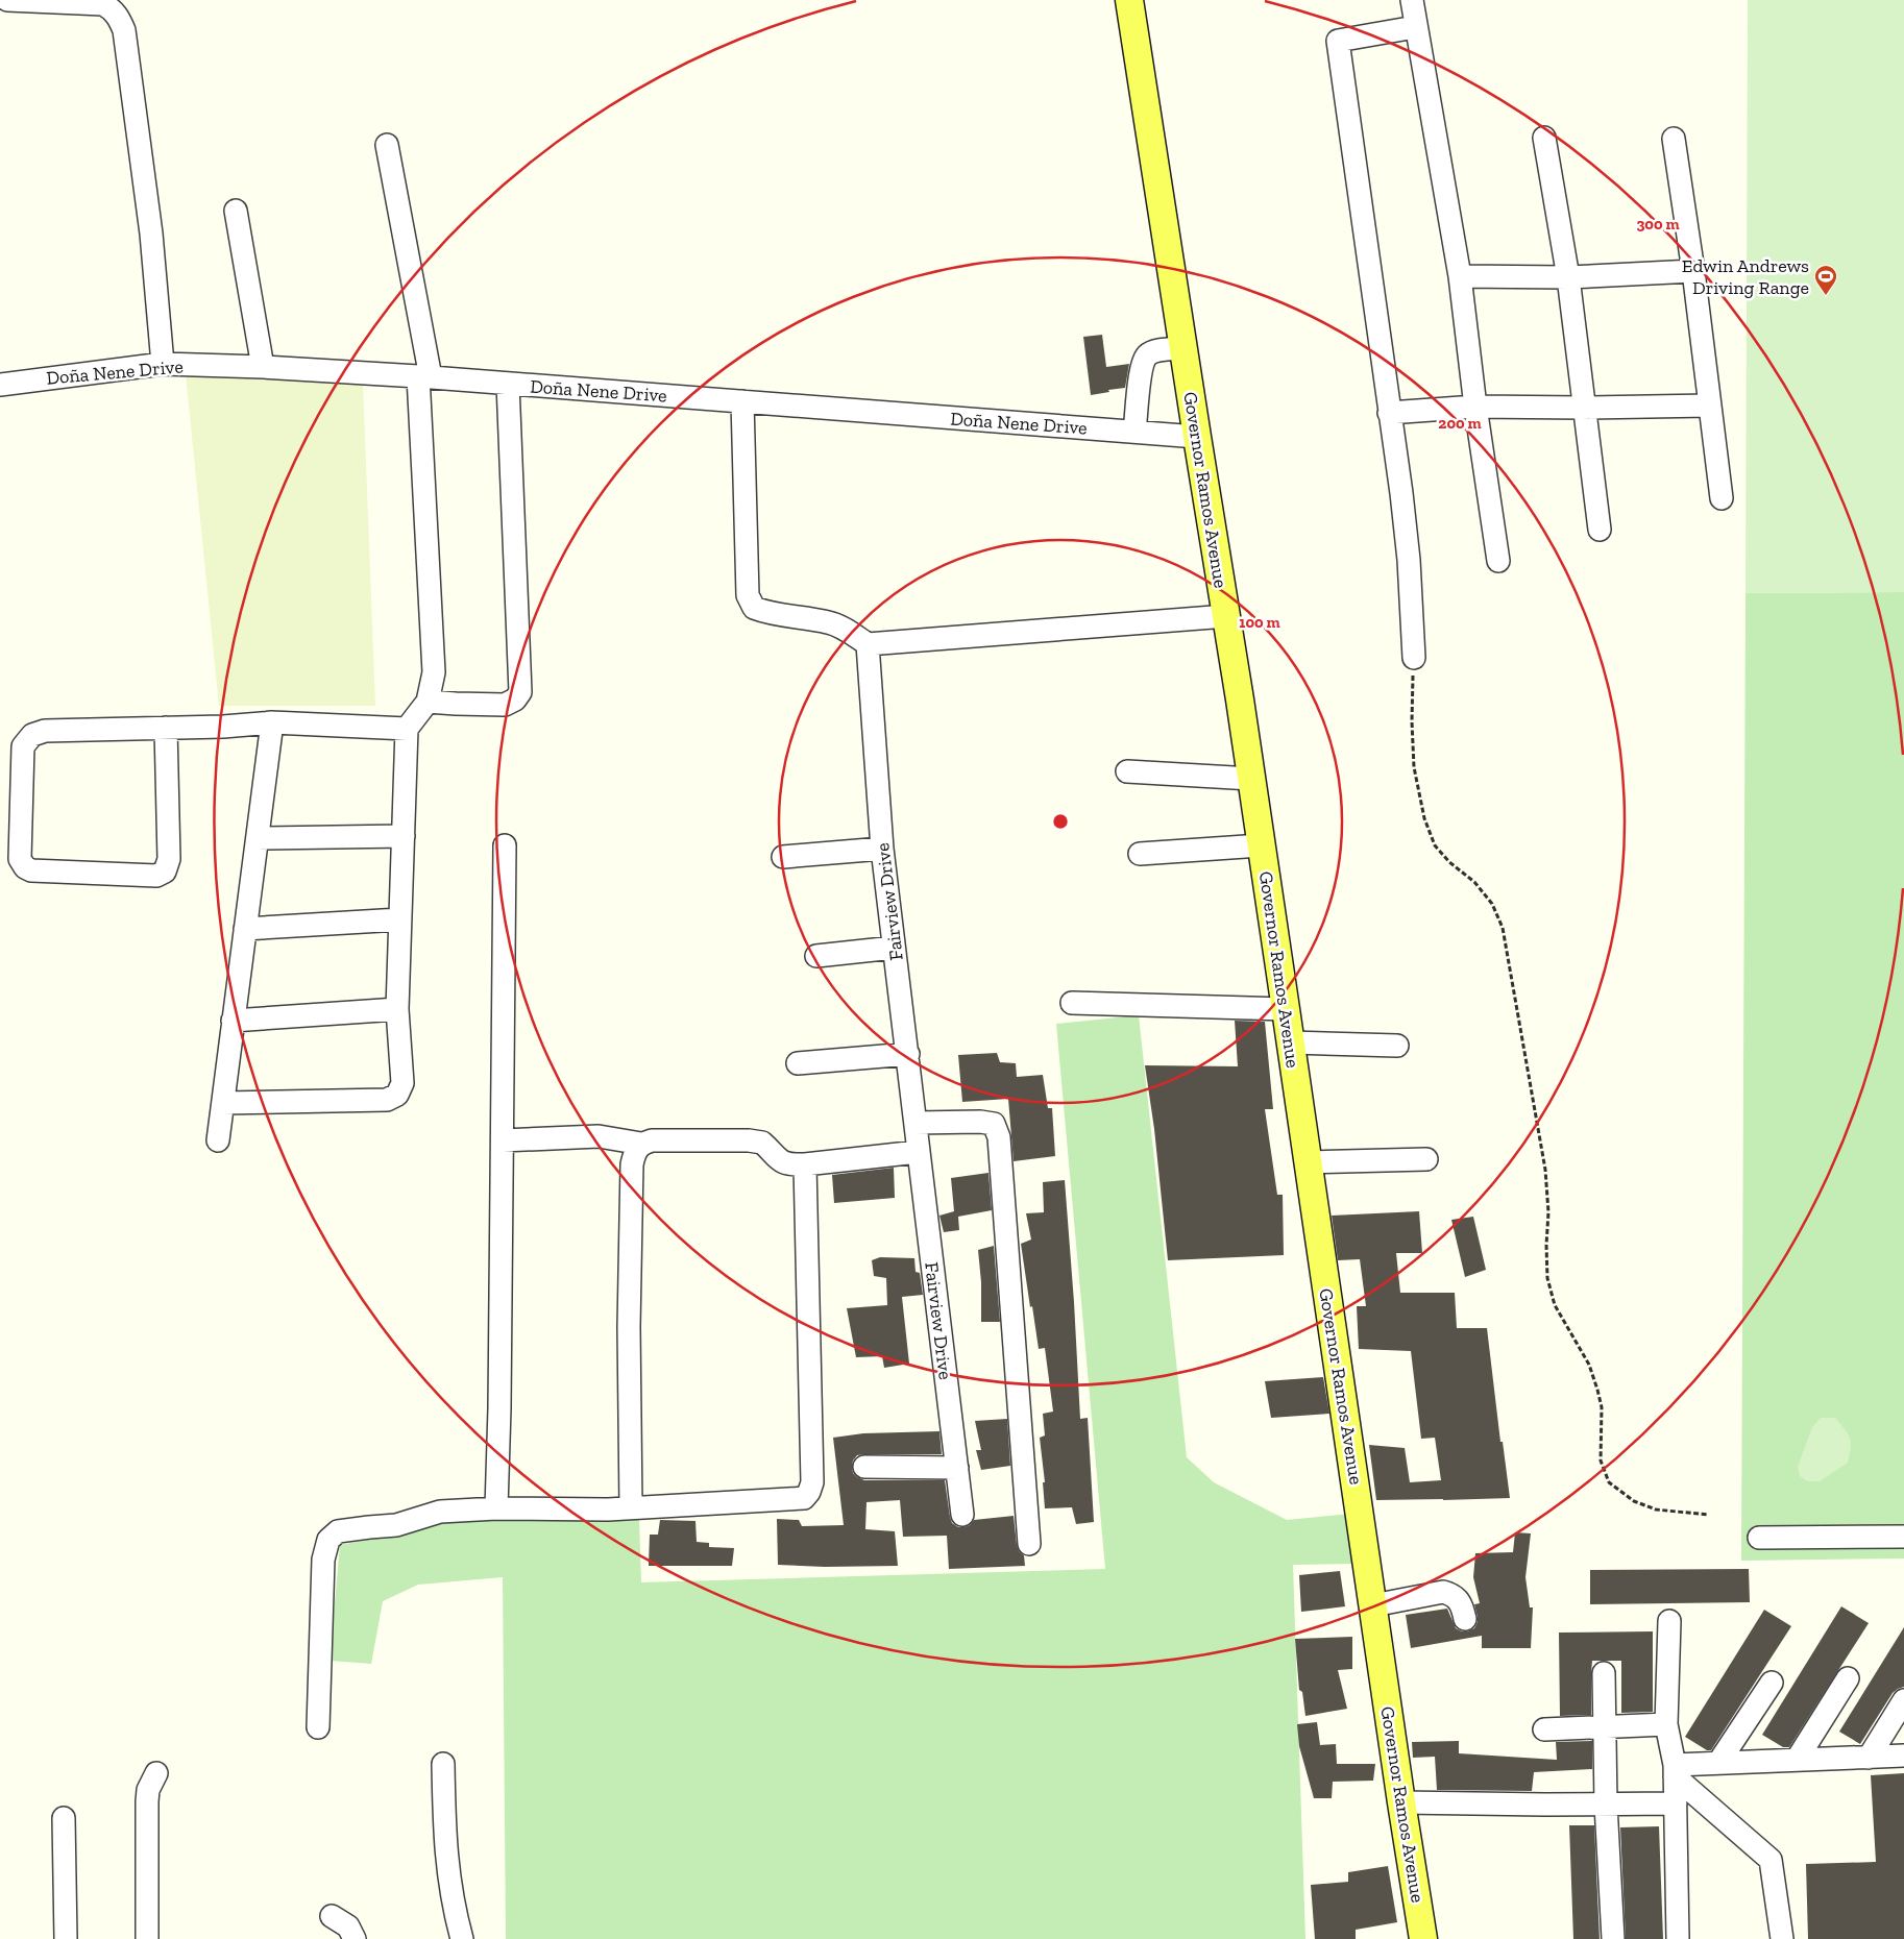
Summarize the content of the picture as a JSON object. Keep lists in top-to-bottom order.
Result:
{
  "streets": {
    "main road": ["Governor Ramos Avenue"],
    "street": ["Doña Nene Drive", "Fairview Drive"]
  },
  "crossings": [
    ["Doña Nene Drive", "Governor Ramos Avenue"]
  ],
  "places": {
    "sports": ["Edwin Andrews Driving Range"]
  },
  "rings": ["300 m", "200 m", "100 m"]
}
